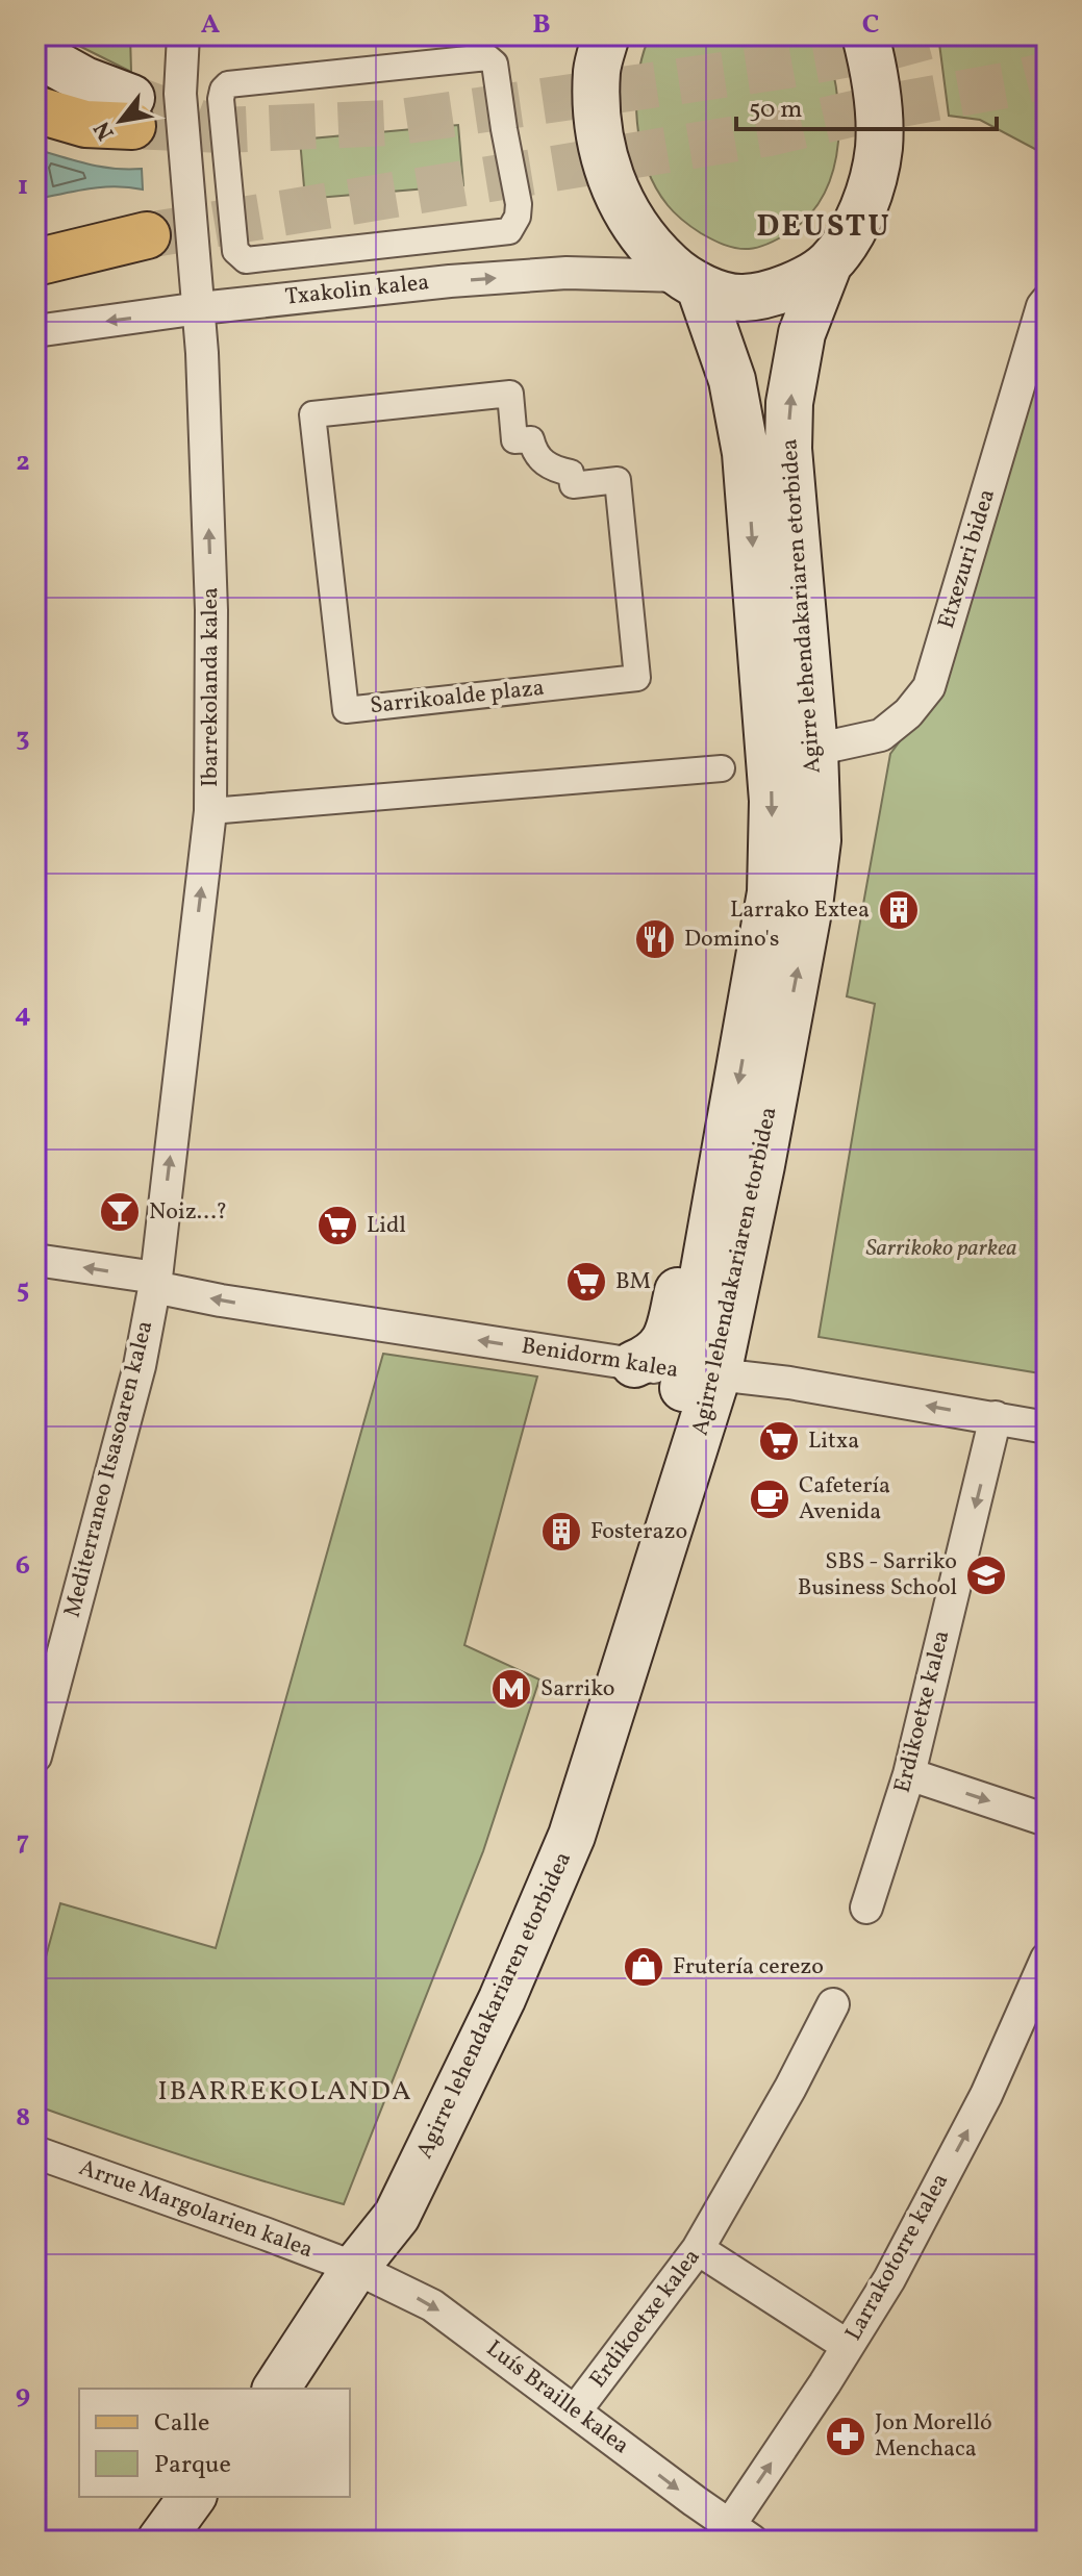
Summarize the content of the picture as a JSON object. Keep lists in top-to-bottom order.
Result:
{
  "streets": {
    "main road": ["Agirre lehendakariaren etorbidea"],
    "street": [
      "Txakolin kalea",
      "Etxezuri bidea",
      "Ibarrekolanda kalea",
      "Sarrikoalde plaza",
      "Benidorm kalea",
      "Mediterraneo Itsasoaren kalea",
      "Erdikoetxe kalea",
      "Arrue Margolarien kalea",
      "Larrakotorre kalea",
      "Luís Braille kalea"
    ]
  },
  "crossings": [
    ["Txakolin kalea", "Agirre lehendakariaren etorbidea"],
    ["Txakolin kalea", "Ibarrekolanda kalea"],
    ["Etxezuri bidea", "Agirre lehendakariaren etorbidea"],
    ["Agirre lehendakariaren etorbidea", "Benidorm kalea"],
    ["Agirre lehendakariaren etorbidea", "Arrue Margolarien kalea"],
    ["Agirre lehendakariaren etorbidea", "Luís Braille kalea"],
    ["Ibarrekolanda kalea", "Benidorm kalea"],
    ["Ibarrekolanda kalea", "Mediterraneo Itsasoaren kalea"],
    ["Benidorm kalea", "Mediterraneo Itsasoaren kalea"],
    ["Benidorm kalea", "Erdikoetxe kalea"],
    ["Erdikoetxe kalea", "Luís Braille kalea"],
    ["Arrue Margolarien kalea", "Luís Braille kalea"],
    ["Larrakotorre kalea", "Luís Braille kalea"]
  ],
  "one_way": [
    "Ibarrekolanda kalea",
    "Benidorm kalea",
    "Erdikoetxe kalea",
    "Larrakotorre kalea"
  ],
  "districts": ["DEUSTU", "IBARREKOLANDA"],
  "parks": ["Sarrikoko parkea"],
  "places": {
    "building": ["Larrako Extea", "Fosterazo"],
    "restaurant": ["Domino's"],
    "bar": ["Noiz...?"],
    "supermarket": ["Lidl", "BM", "Litxa"],
    "cafe": ["Cafetería Avenida"],
    "school or university": ["SBS - Sarriko Business School"],
    "metro station": ["Sarriko"],
    "shop": ["Frutería cerezo"],
    "pharmacy": ["Jon Morelló Menchaca"]
  },
  "legend": ["Calle", "Parque"],
  "scale_bar": "50 m",
  "north": "bottom left",
  "grid": {
    "columns": ["A", "B", "C"],
    "rows": [
      "1",
      "2",
      "3",
      "4",
      "5",
      "6",
      "7",
      "8",
      "9"
    ]
  }
}
